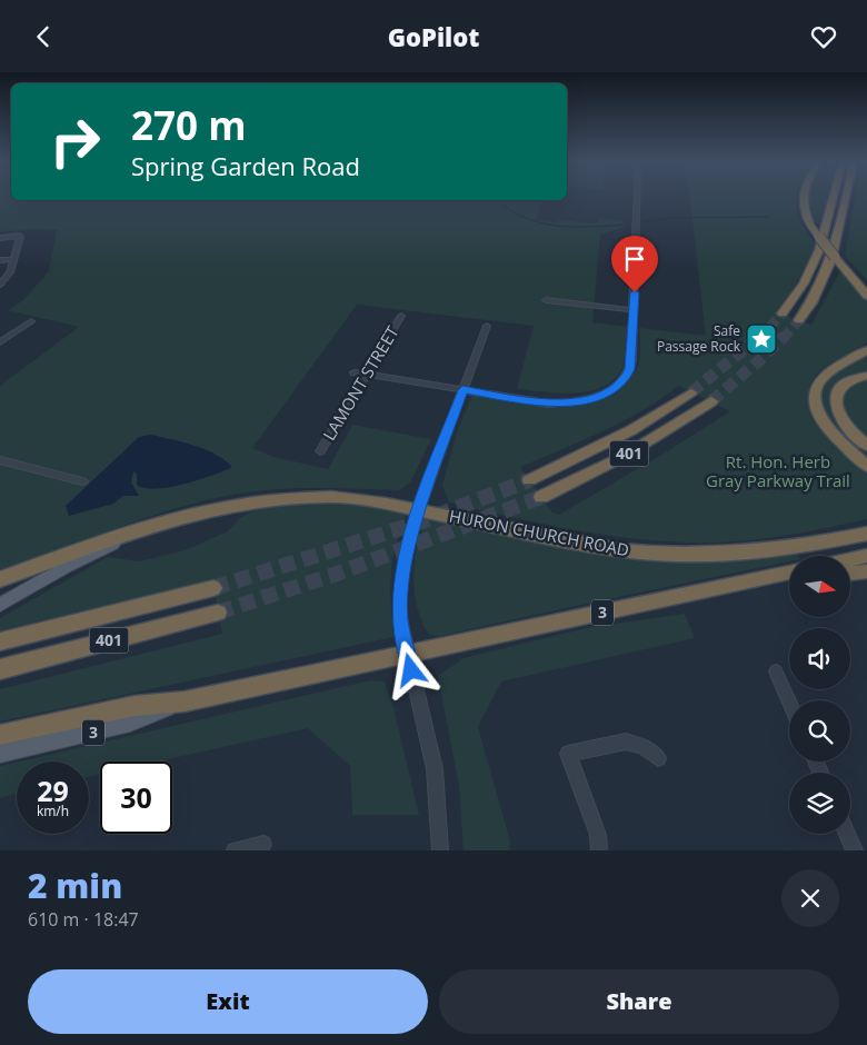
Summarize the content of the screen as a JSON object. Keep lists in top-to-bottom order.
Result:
{
  "streets": {
    "highway": ["401", "HURON CHURCH ROAD", "3"],
    "street": ["LAMONT STREET"]
  },
  "parks": ["Rt. Hon. Herb Gray Parkway Trail"],
  "places": {
    "place": ["Safe Passage Rock"]
  },
  "north": "right",
  "page": {
    "header": "GoPilot",
    "turn": ["270 m", "Spring Garden Road"],
    "speed": "29 km/h",
    "limit": "30",
    "heading": ["2 min", "610 m · 18:47"],
    "buttons": ["Exit", "Share"]
  }
}
